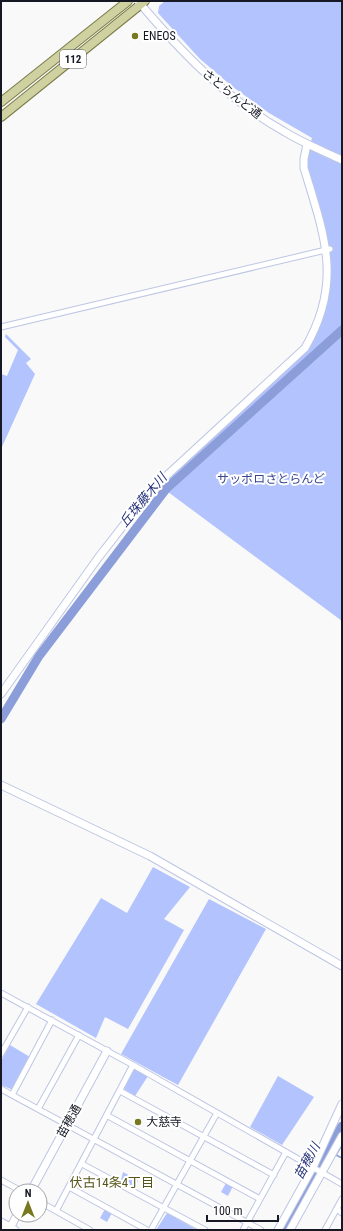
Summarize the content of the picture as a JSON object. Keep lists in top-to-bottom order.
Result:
{
  "streets": {
    "main road": ["112"],
    "street": ["さとらんど通", "苗穂通"]
  },
  "crossings": [
    ["112", "さとらんど通"]
  ],
  "districts": ["伏古14条4丁目"],
  "water": ["丘珠藤木川", "苗穂川"],
  "parks": ["サッポロさとらんど"],
  "places": ["ENEOS", "大慈寺"],
  "scale_bar": "100 m",
  "north": "top"
}
